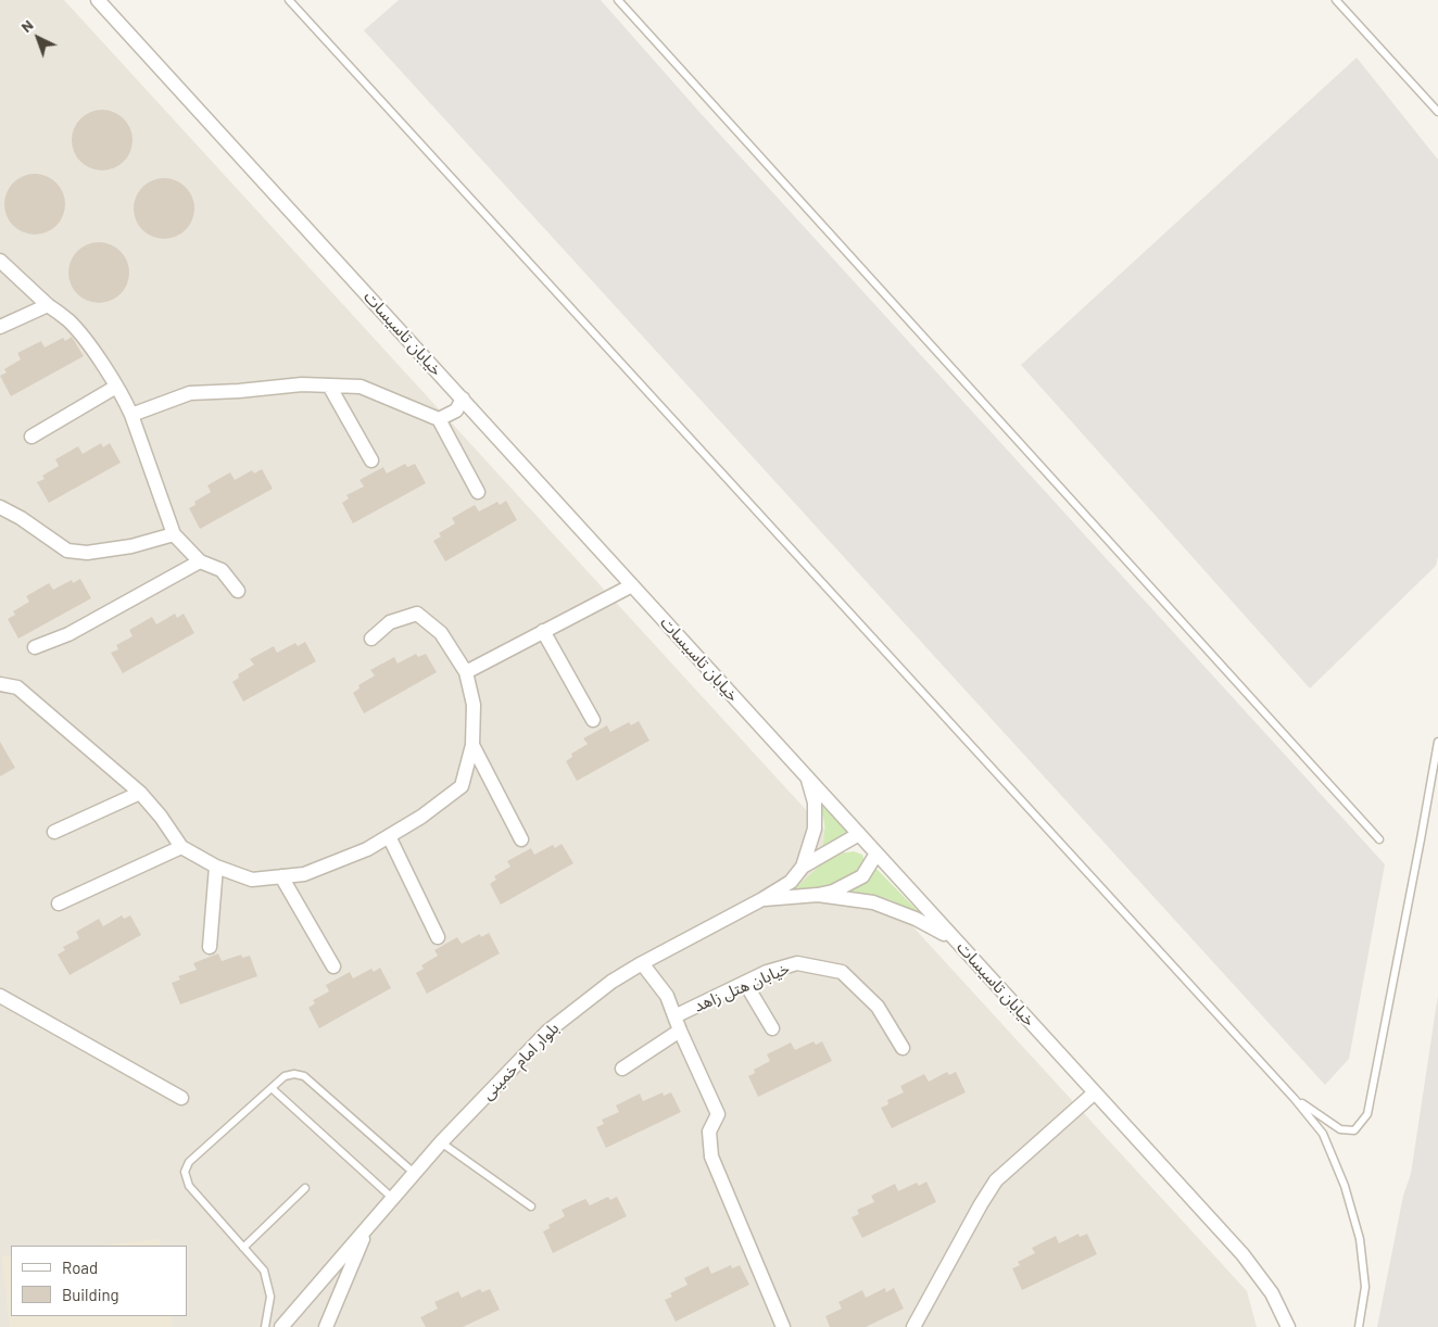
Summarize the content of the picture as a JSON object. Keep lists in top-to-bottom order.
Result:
{
  "streets": {
    "street": ["خیابان تاسیسات", "خیابان هتل زاهد", "بلوار امام خمینی"]
  },
  "legend": ["Road", "Building"],
  "north": "top left"
}
